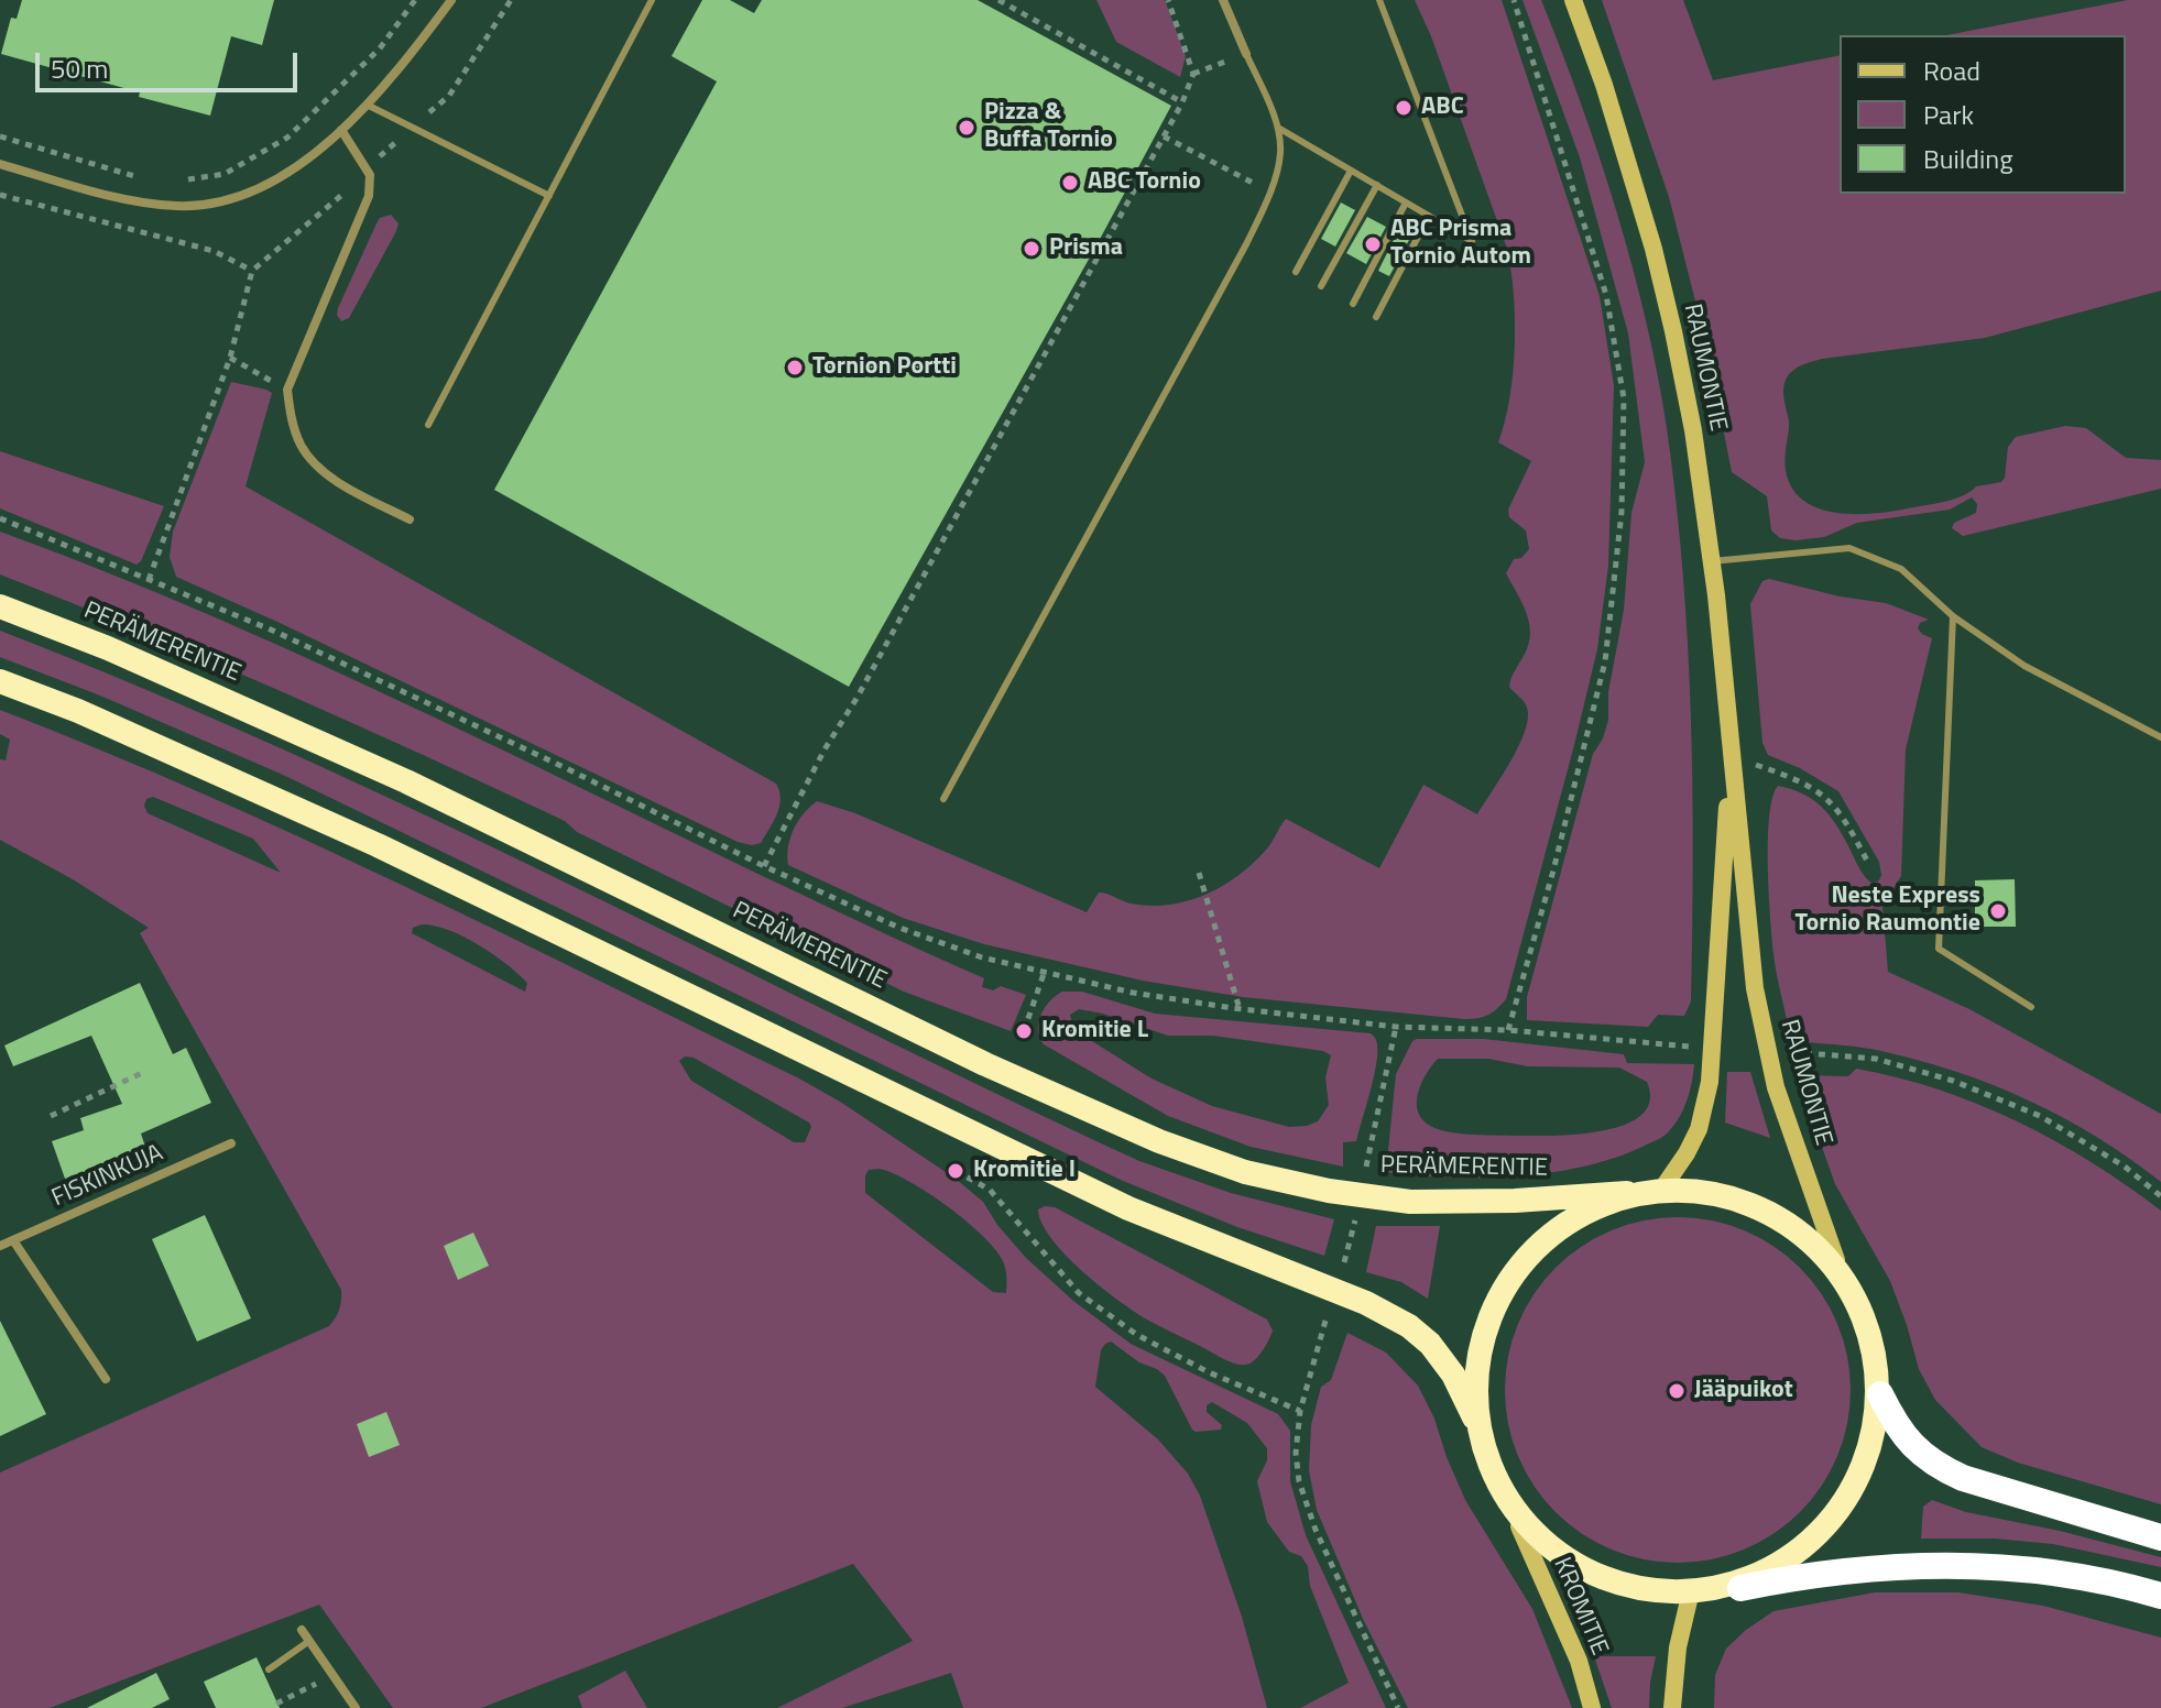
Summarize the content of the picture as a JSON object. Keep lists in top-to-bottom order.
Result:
{
  "streets": {
    "highway": ["PERÄMERENTIE"],
    "main road": ["RAUMONTIE", "KROMITIE"],
    "street": ["FISKINKUJA"]
  },
  "crossings": [
    ["RAUMONTIE", "PERÄMERENTIE"]
  ],
  "places": [
    "ABC",
    "Pizza & Buffa Tornio",
    "ABC Tornio",
    "ABC Prisma Tornio Autom",
    "Prisma",
    "Tornion Portti",
    "Neste Express Tornio Raumontie",
    "Kromitie L",
    "Kromitie I",
    "Jääpuikot"
  ],
  "legend": ["Road", "Park", "Building"],
  "scale_bar": "50 m"
}
